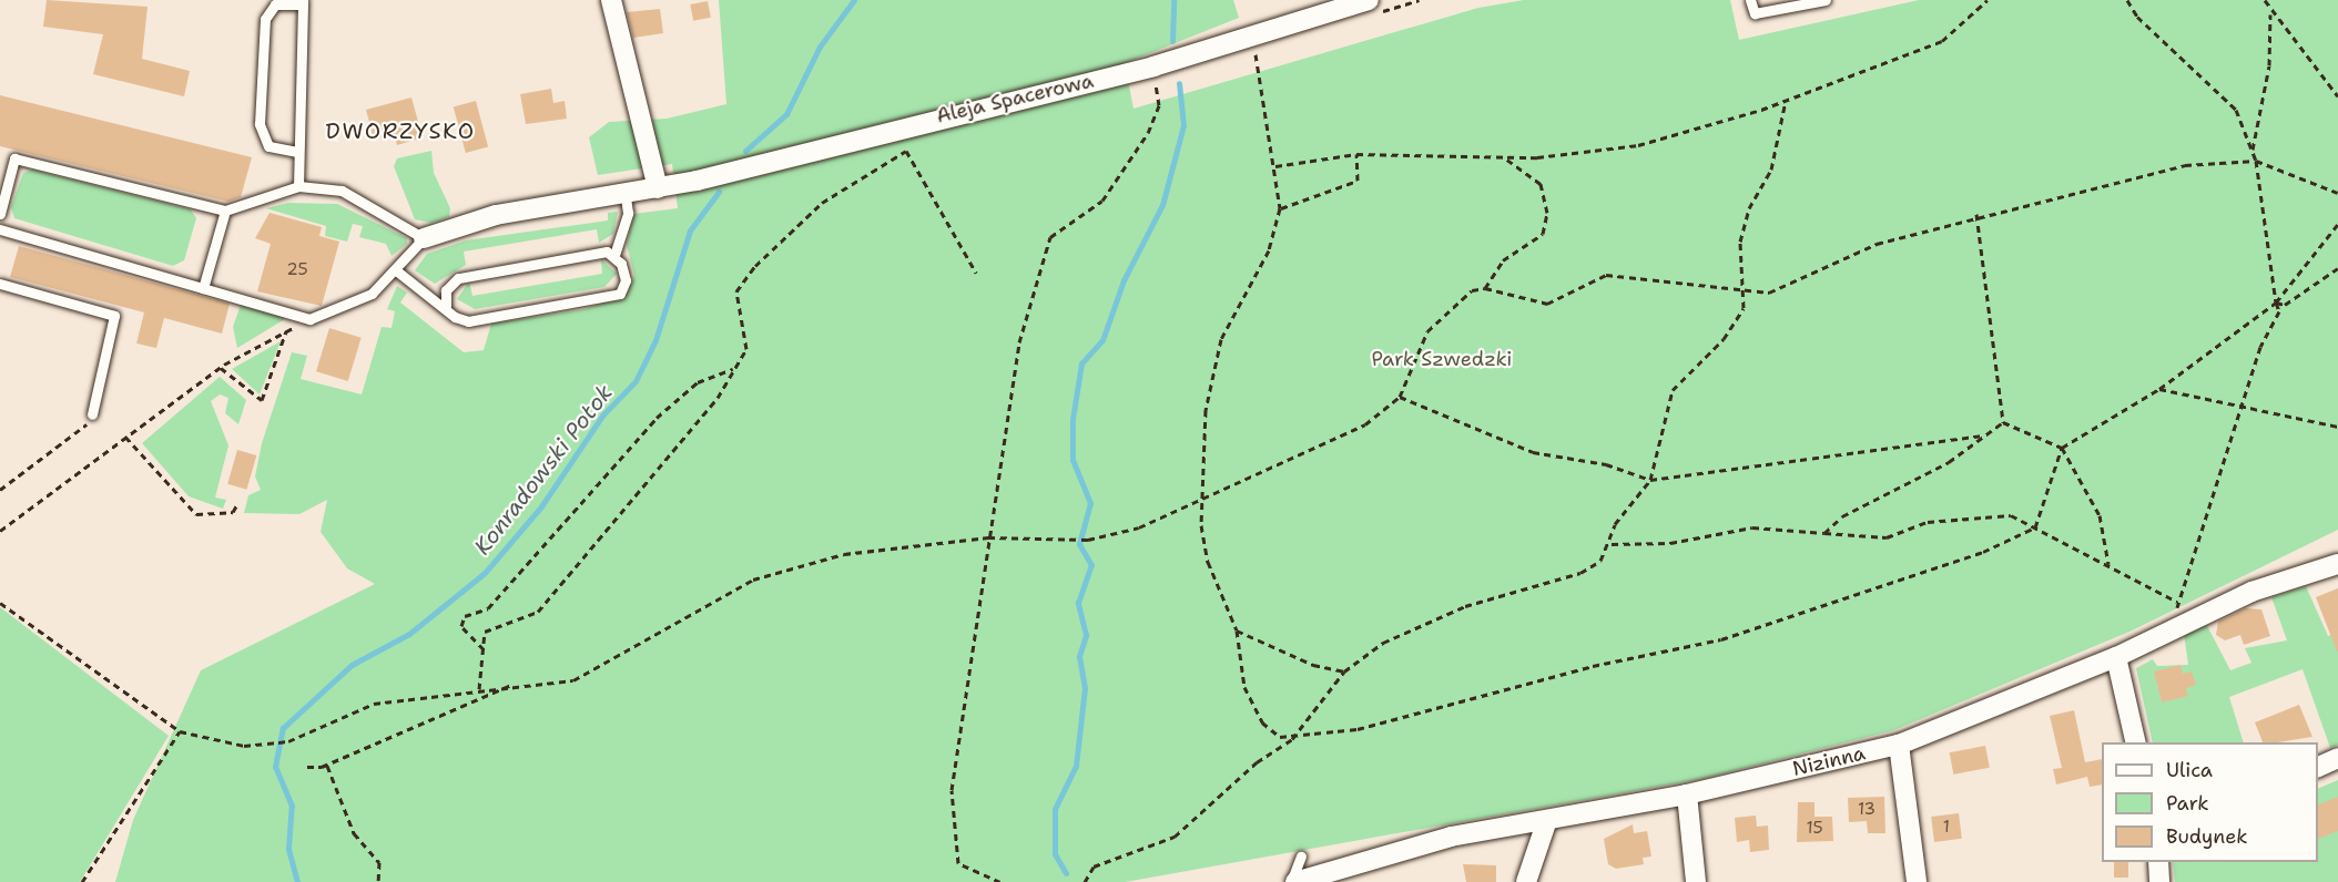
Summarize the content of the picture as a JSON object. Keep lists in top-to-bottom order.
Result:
{
  "streets": {
    "street": ["Aleja Spacerowa", "Nizinna"]
  },
  "districts": ["DWORZYSKO"],
  "water": ["Konradowski Potok"],
  "parks": ["Park Szwedzki"],
  "house_numbers": [
    "25",
    "13",
    "1",
    "15"
  ],
  "legend": ["Ulica", "Park", "Budynek"]
}
